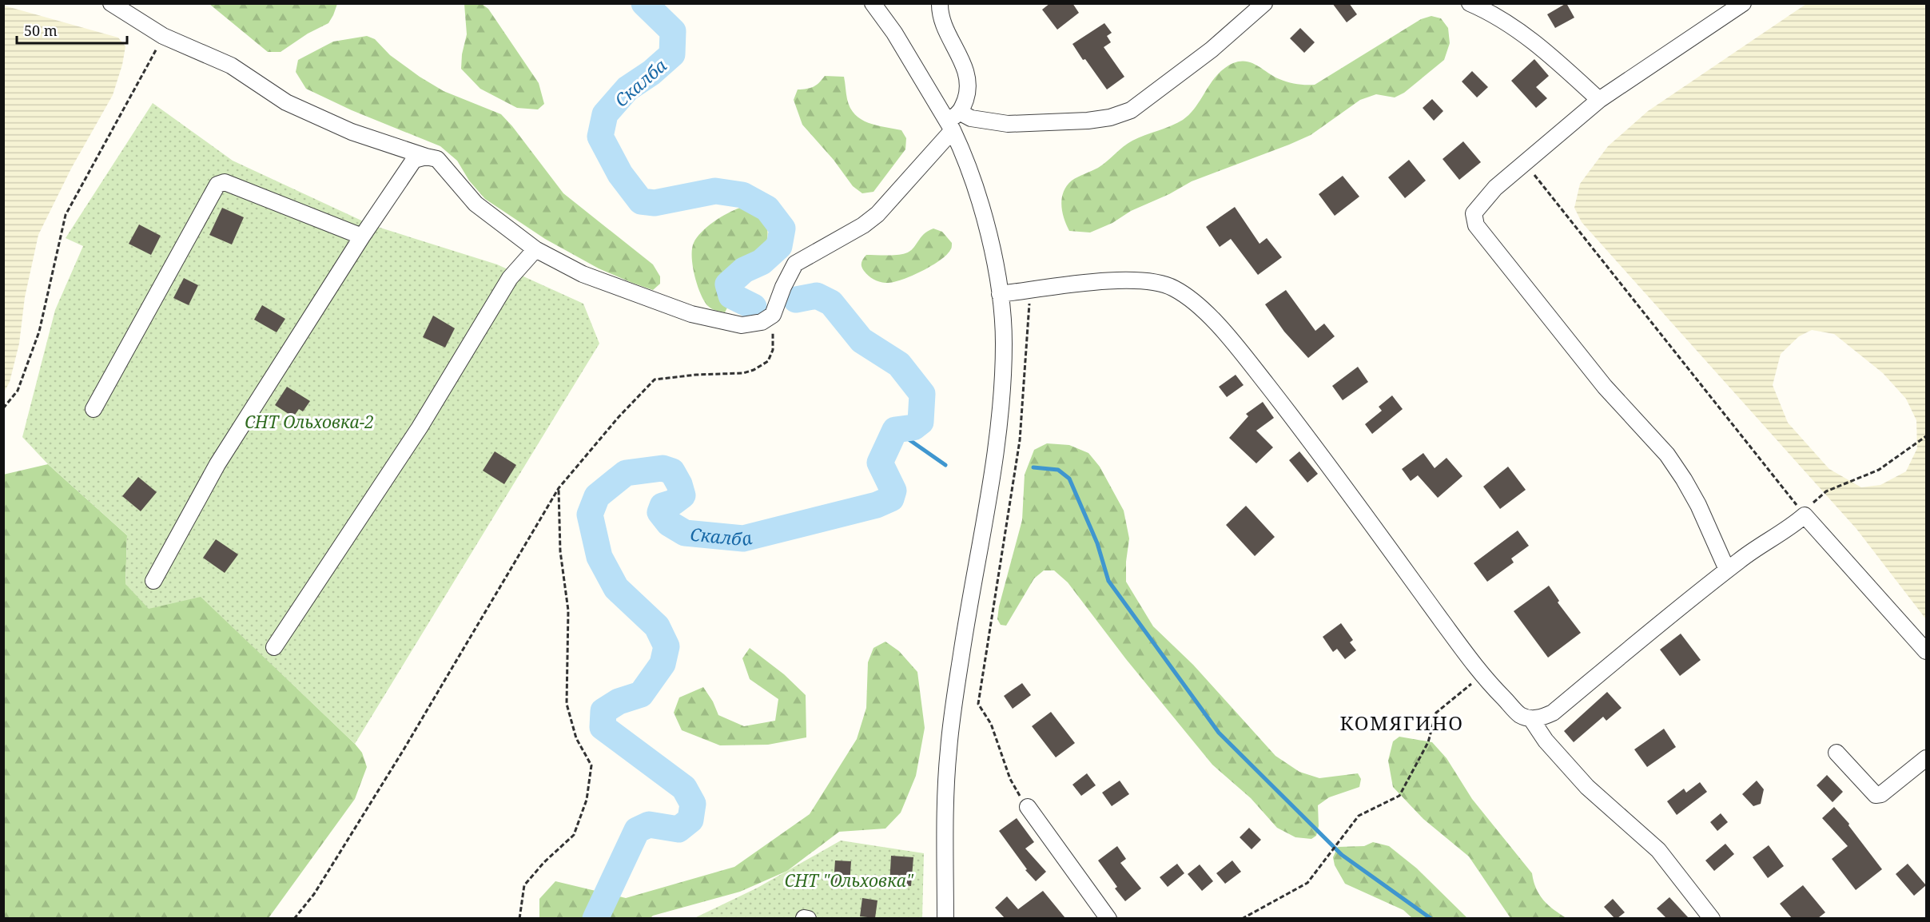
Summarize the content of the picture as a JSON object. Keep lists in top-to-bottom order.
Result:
{
  "districts": ["КОМЯГИНО"],
  "water": ["Скалба"],
  "parks": ["СНТ Ольховка-2", "СНТ \"Ольховка\""],
  "scale_bar": "50 m"
}
